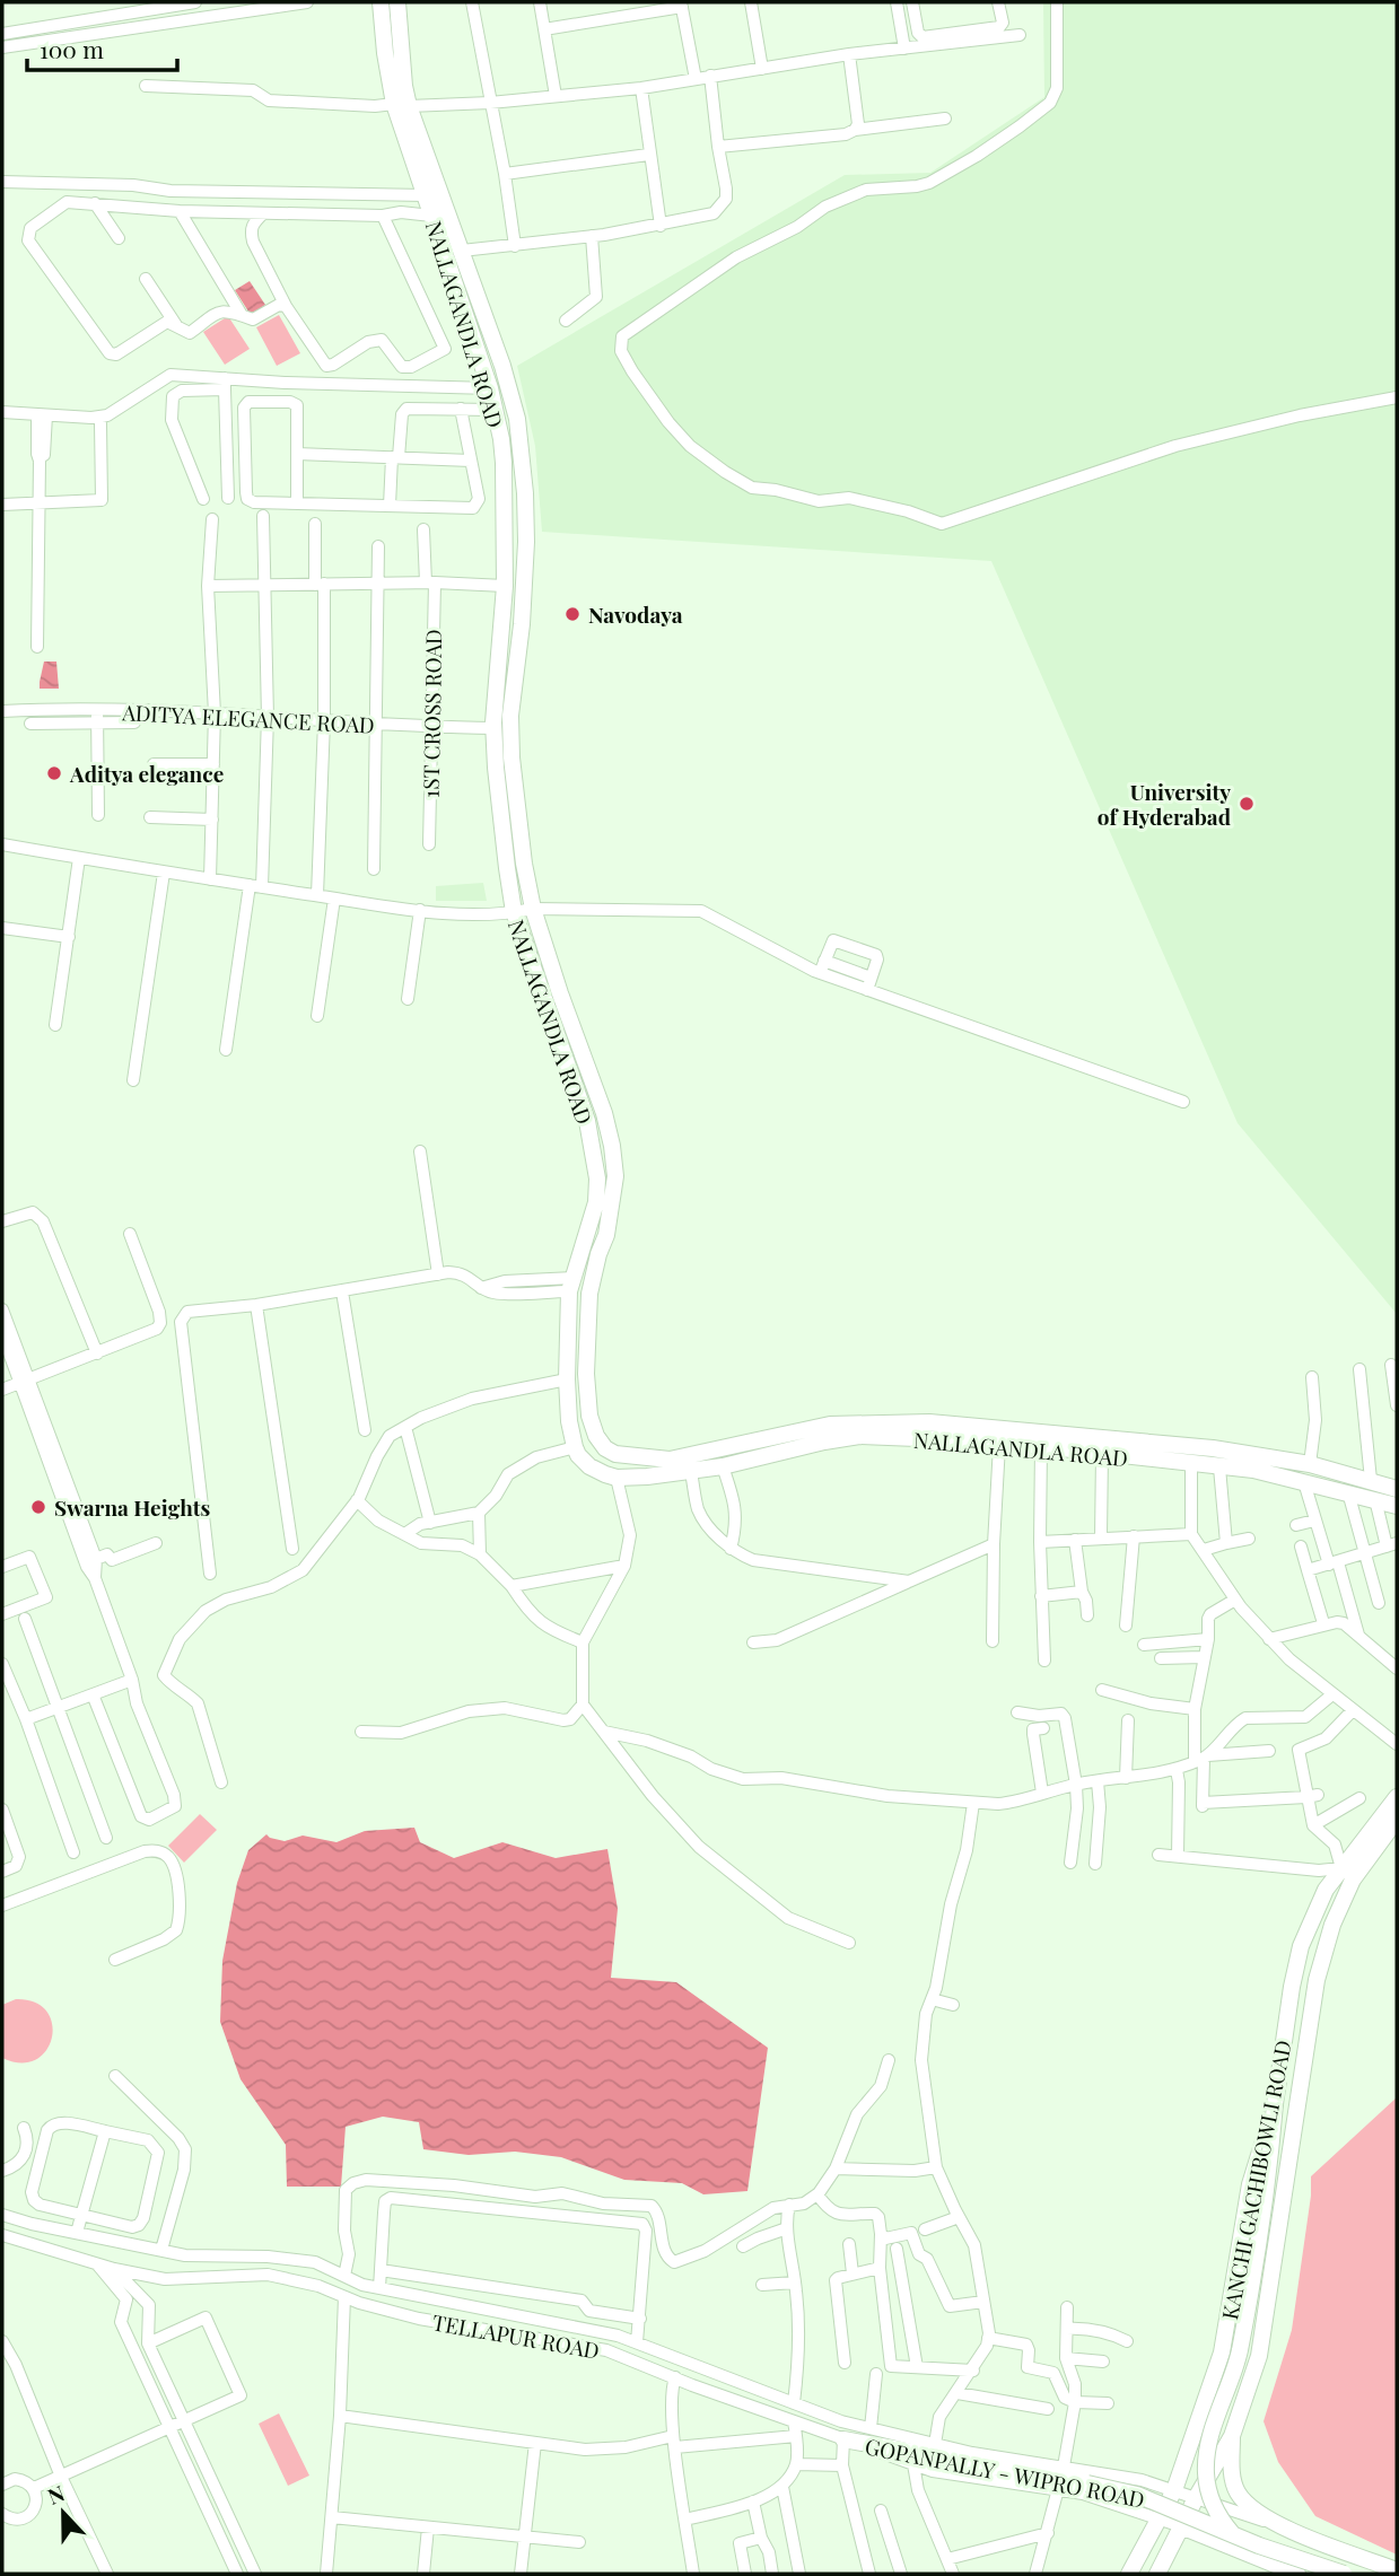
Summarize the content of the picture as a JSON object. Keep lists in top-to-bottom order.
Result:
{
  "streets": {
    "main road": ["NALLAGANDLA ROAD", "KANCHI GACHIBOWLI ROAD", "GOPANPALLY - WIPRO ROAD"],
    "street": ["1ST CROSS ROAD", "ADITYA ELEGANCE ROAD", "TELLAPUR ROAD"]
  },
  "crossings": [
    ["NALLAGANDLA ROAD", "ADITYA ELEGANCE ROAD"],
    ["1ST CROSS ROAD", "ADITYA ELEGANCE ROAD"],
    ["KANCHI GACHIBOWLI ROAD", "TELLAPUR ROAD"],
    ["TELLAPUR ROAD", "GOPANPALLY - WIPRO ROAD"]
  ],
  "places": [
    "Navodaya",
    "Aditya elegance",
    "University of Hyderabad",
    "Swarna Heights"
  ],
  "scale_bar": "100 m",
  "north": "top"
}
